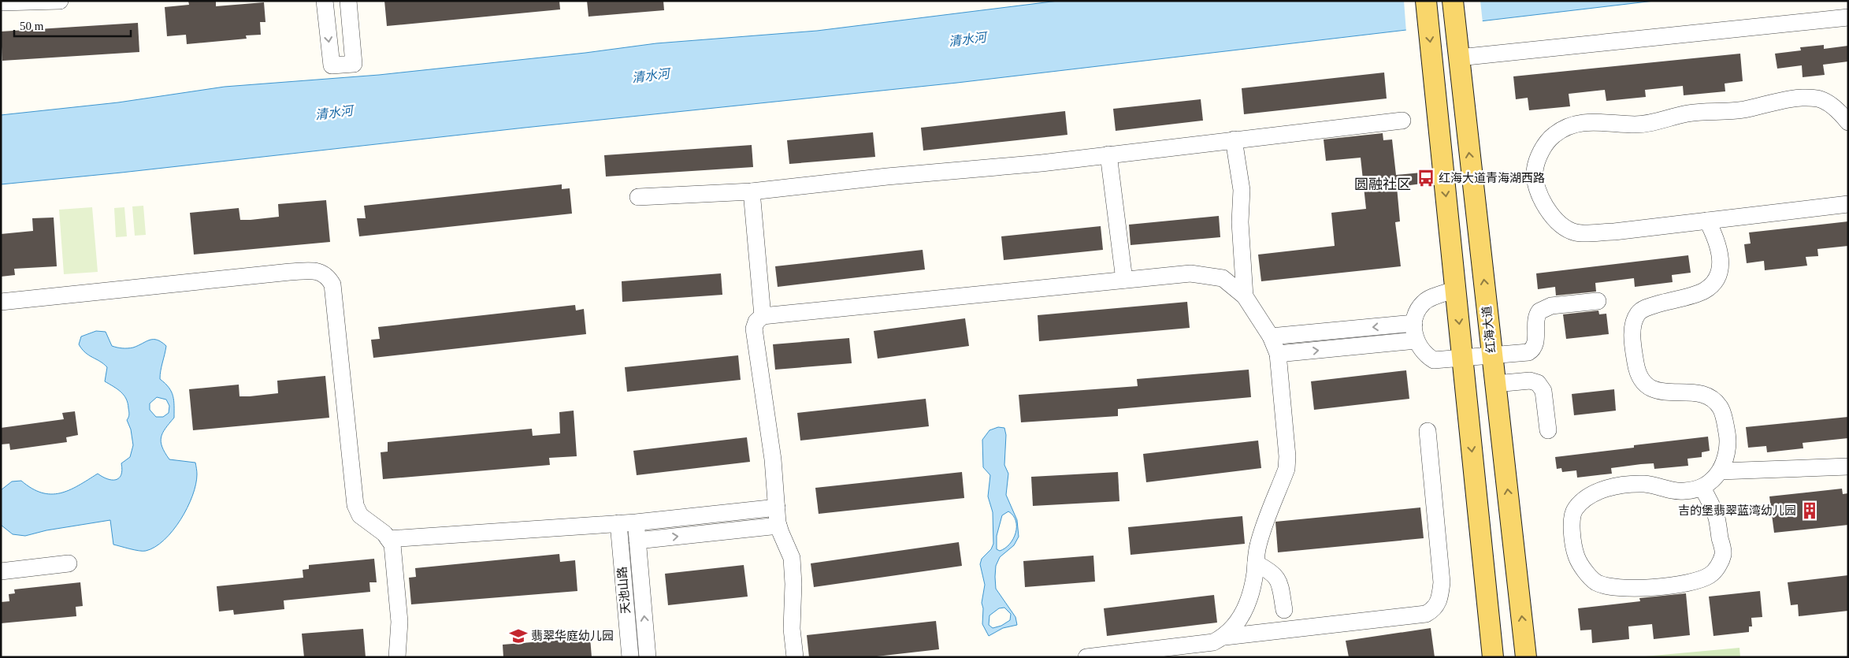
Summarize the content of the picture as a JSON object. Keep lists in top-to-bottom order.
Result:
{
  "streets": {
    "main road": ["红海大道"],
    "street": ["天池山路"]
  },
  "districts": ["圆融社区"],
  "water": ["清水河"],
  "places": {
    "bus stop": ["红海大道青海湖西路"],
    "building": ["吉的堡翡翠蓝湾幼儿园"],
    "school or university": ["翡翠华庭幼儿园"]
  },
  "scale_bar": "50 m"
}
